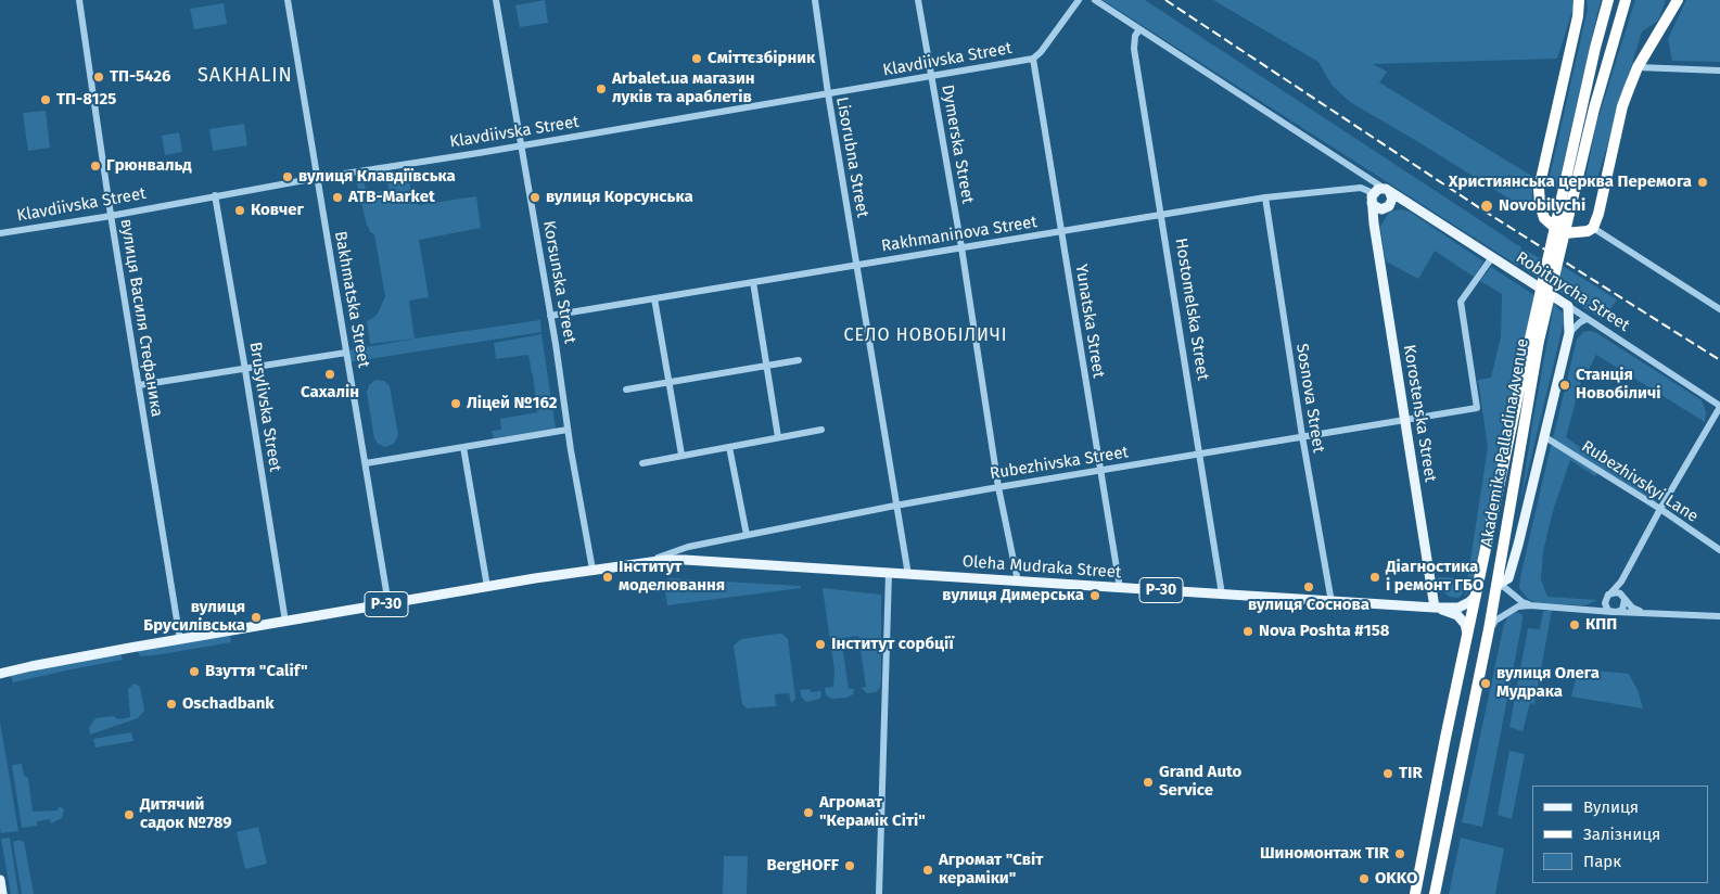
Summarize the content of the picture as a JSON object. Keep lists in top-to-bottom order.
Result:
{
  "streets": {
    "highway": ["Akademika Palladina Avenue"],
    "main road": [
      "Robitnycha Street",
      "Korostenska Street",
      "Oleha Mudraka Street",
      "Р-30"
    ],
    "street": [
      "Klavdiivska Street",
      "Dymerska Street",
      "Lisorubna Street",
      "Rakhmaninova Street",
      "Korsunska Street",
      "Bakhmatska Street",
      "Hostomelska Street",
      "вулиця Василя Стефаника",
      "Yunatska Street",
      "Sosnova Street",
      "Brusylivska Street",
      "Rubezhivska Street",
      "Rubezhivskyi Lane"
    ]
  },
  "crossings": [
    ["Klavdiivska Street", "Dymerska Street"],
    ["Klavdiivska Street", "Lisorubna Street"],
    ["Klavdiivska Street", "Korsunska Street"],
    ["Klavdiivska Street", "Bakhmatska Street"],
    ["Klavdiivska Street", "вулиця Василя Стефаника"],
    ["Klavdiivska Street", "Yunatska Street"],
    ["Klavdiivska Street", "Brusylivska Street"],
    ["Dymerska Street", "Rakhmaninova Street"],
    ["Dymerska Street", "Rubezhivska Street"],
    ["Dymerska Street", "Oleha Mudraka Street"],
    ["Lisorubna Street", "Rakhmaninova Street"],
    ["Lisorubna Street", "Rubezhivska Street"],
    ["Lisorubna Street", "Oleha Mudraka Street"],
    ["Rakhmaninova Street", "Korsunska Street"],
    ["Rakhmaninova Street", "Robitnycha Street"],
    ["Rakhmaninova Street", "Hostomelska Street"],
    ["Rakhmaninova Street", "Yunatska Street"],
    ["Rakhmaninova Street", "Sosnova Street"],
    ["Rakhmaninova Street", "Korostenska Street"],
    ["Korsunska Street", "Р-30"],
    ["Robitnycha Street", "Korostenska Street"],
    ["Robitnycha Street", "Rubezhivska Street"],
    ["Bakhmatska Street", "Р-30"],
    ["Hostomelska Street", "Rubezhivska Street"],
    ["Hostomelska Street", "Oleha Mudraka Street"],
    ["вулиця Василя Стефаника", "Р-30"],
    ["Yunatska Street", "Rubezhivska Street"],
    ["Yunatska Street", "Oleha Mudraka Street"],
    ["Sosnova Street", "Rubezhivska Street"],
    ["Sosnova Street", "Oleha Mudraka Street"],
    ["Brusylivska Street", "Р-30"],
    ["Korostenska Street", "Rubezhivska Street"],
    ["Korostenska Street", "Oleha Mudraka Street"],
    ["Akademika Palladina Avenue", "Oleha Mudraka Street"],
    ["Rubezhivska Street", "Oleha Mudraka Street"],
    ["Rubezhivska Street", "Р-30"],
    ["Oleha Mudraka Street", "Р-30"]
  ],
  "districts": ["SAKHALIN", "СЕЛО НОВОБІЛИЧІ"],
  "places": [
    "Сміттєзбірник",
    "ТП-5426",
    "Arbalet.ua магазин луків та араблетів",
    "ТП-8125",
    "Грюнвальд",
    "вулиця Клавдіївська",
    "Християнська церква Перемога",
    "ATB-Market",
    "вулиця Корсунська",
    "Novobilychi",
    "Ковчег",
    "Сахалін",
    "Станція Новобіличі",
    "Ліцей №162",
    "Інститут моделювання",
    "Діагностика і ремонт ГБО",
    "вулиця Соснова",
    "вулиця Димерська",
    "вулиця Брусилівська",
    "КПП",
    "Nova Poshta #158",
    "Інститут сорбції",
    "Взуття \"Calif\"",
    "вулиця Олега Мудрака",
    "Oschadbank",
    "TIR",
    "Grand Auto Service",
    "Агромат \"Керамік Сіті\"",
    "Дитячий садок №789",
    "Шиномонтаж TIR",
    "BergHOFF",
    "Агромат \"Світ кераміки\"",
    "OKKO"
  ],
  "legend": ["Вулиця", "Залізниця", "Парк"]
}
